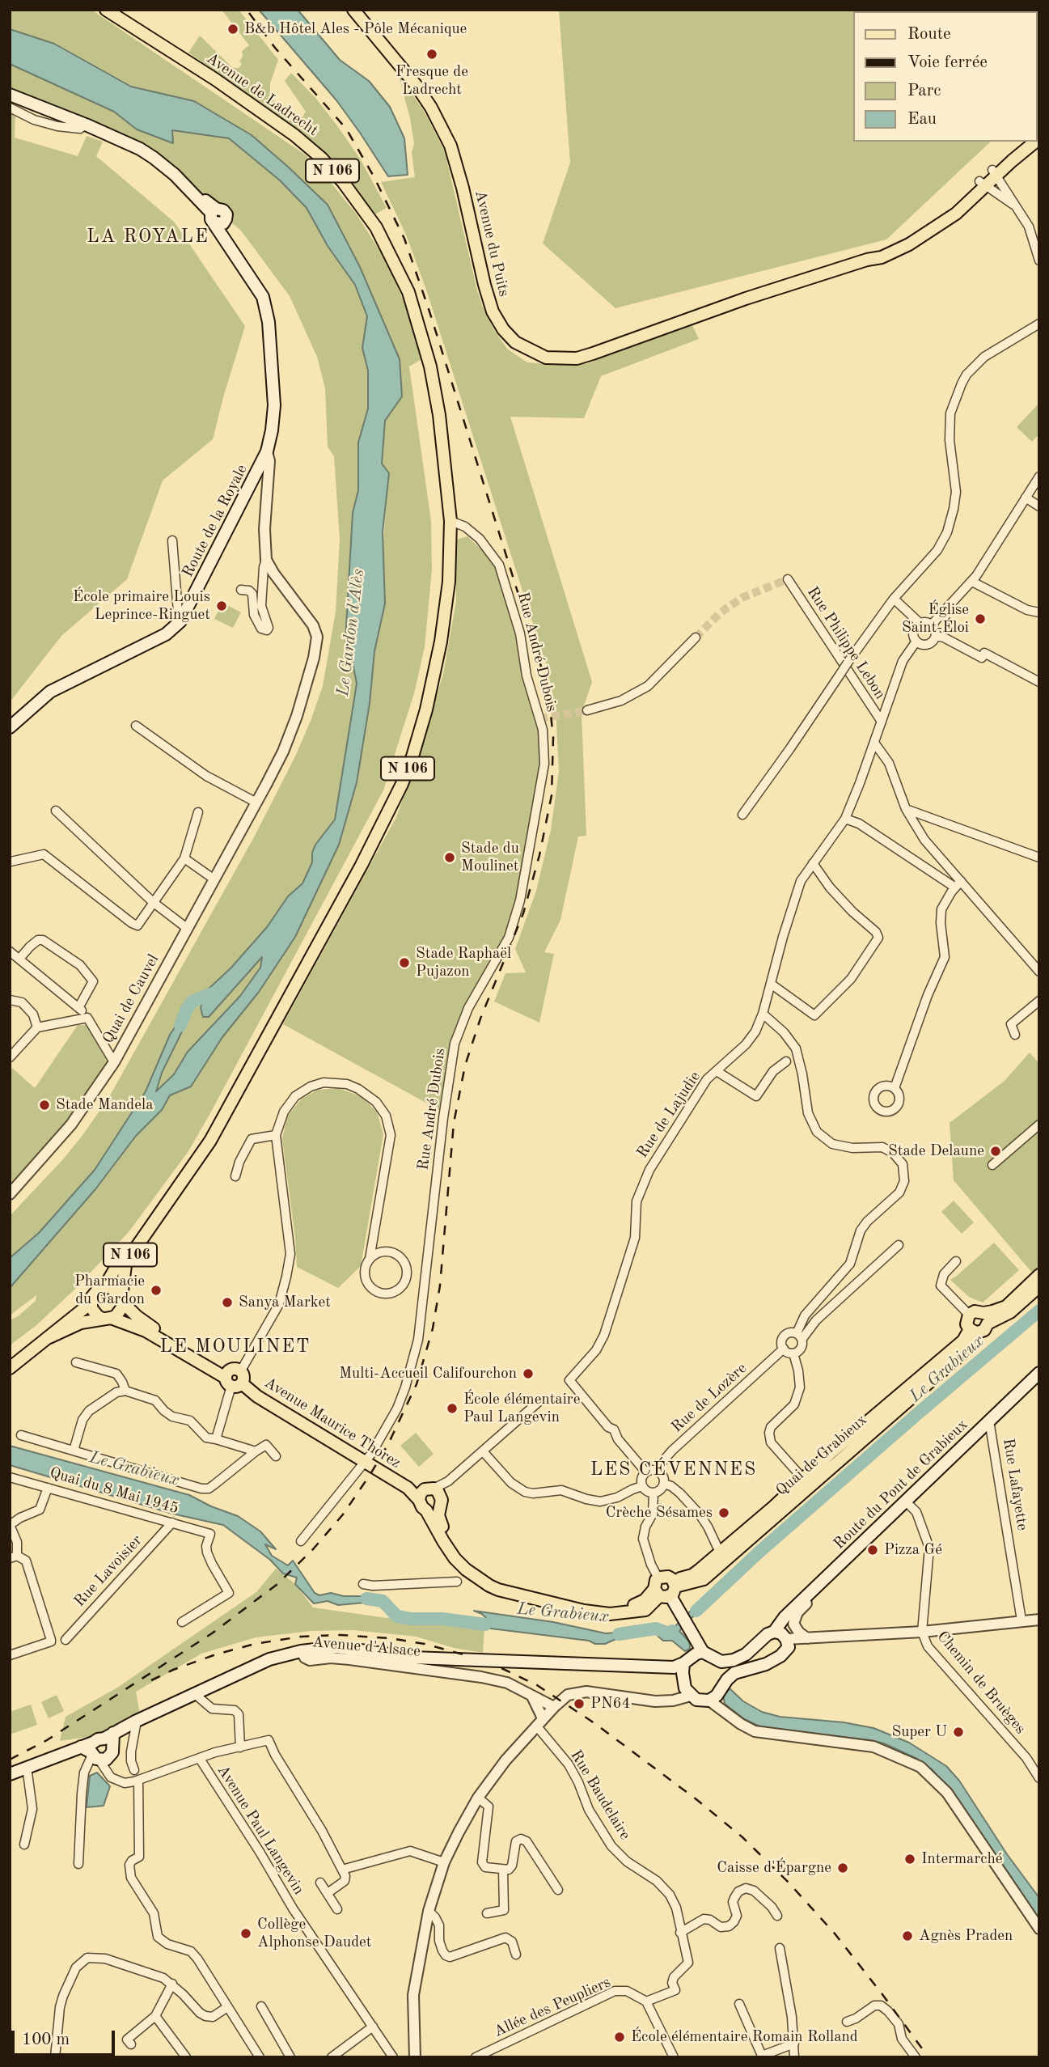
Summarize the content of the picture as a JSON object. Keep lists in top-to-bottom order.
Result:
{
  "streets": {
    "main road": [
      "Avenue de Ladrecht",
      "N 106",
      "Avenue du Puits",
      "Route de la Royale",
      "Avenue Maurice Thorez",
      "Quai de Grabieux",
      "Route du Pont de Grabieux",
      "Avenue d'Alsace"
    ],
    "street": [
      "Rue Philippe Lebon",
      "Rue André Dubois",
      "Quai de Cauvel",
      "Rue de Lajudie",
      "Rue de Lozère",
      "Rue Lafayette",
      "Quai du 8 Mai 1945",
      "Rue Lavoisier",
      "Chemin de Bruèges",
      "Rue Baudelaire",
      "Avenue Paul Langevin",
      "Allée des Peupliers"
    ]
  },
  "crossings": [
    ["Avenue de Ladrecht", "N 106"],
    ["Avenue de Ladrecht", "Rue André Dubois"],
    ["N 106", "Rue André Dubois"],
    ["N 106", "Avenue Maurice Thorez"],
    ["Rue Philippe Lebon", "Rue de Lajudie"],
    ["Rue André Dubois", "Avenue Maurice Thorez"],
    ["Rue de Lajudie", "Rue de Lozère"],
    ["Avenue Maurice Thorez", "Quai de Grabieux"],
    ["Route du Pont de Grabieux", "Rue Lafayette"],
    ["Quai du 8 Mai 1945", "Rue Lavoisier"],
    ["Rue Baudelaire", "Allée des Peupliers"]
  ],
  "districts": ["LA ROYALE", "LE MOULINET", "LES CÉVENNES"],
  "water": ["Le Gardon d'Alès", "Le Grabieux"],
  "places": [
    "B&b Hôtel Ales - Pôle Mécanique",
    "Fresque de Ladrecht",
    "École primaire Louis Leprince-Ringuet",
    "Église Saint-Éloi",
    "Stade du Moulinet",
    "Stade Raphaël Pujazon",
    "Stade Mandela",
    "Stade Delaune",
    "Pharmacie du Gardon",
    "Sanya Market",
    "Multi-Accueil Califourchon",
    "École élémentaire Paul Langevin",
    "Crèche Sésames",
    "Pizza Gé",
    "PN64",
    "Super U",
    "Intermarché",
    "Caisse d'Épargne",
    "Collège Alphonse Daudet",
    "Agnès Praden",
    "École élémentaire Romain Rolland"
  ],
  "legend": [
    "Route",
    "Voie ferrée",
    "Parc",
    "Eau"
  ],
  "scale_bar": "100 m"
}
